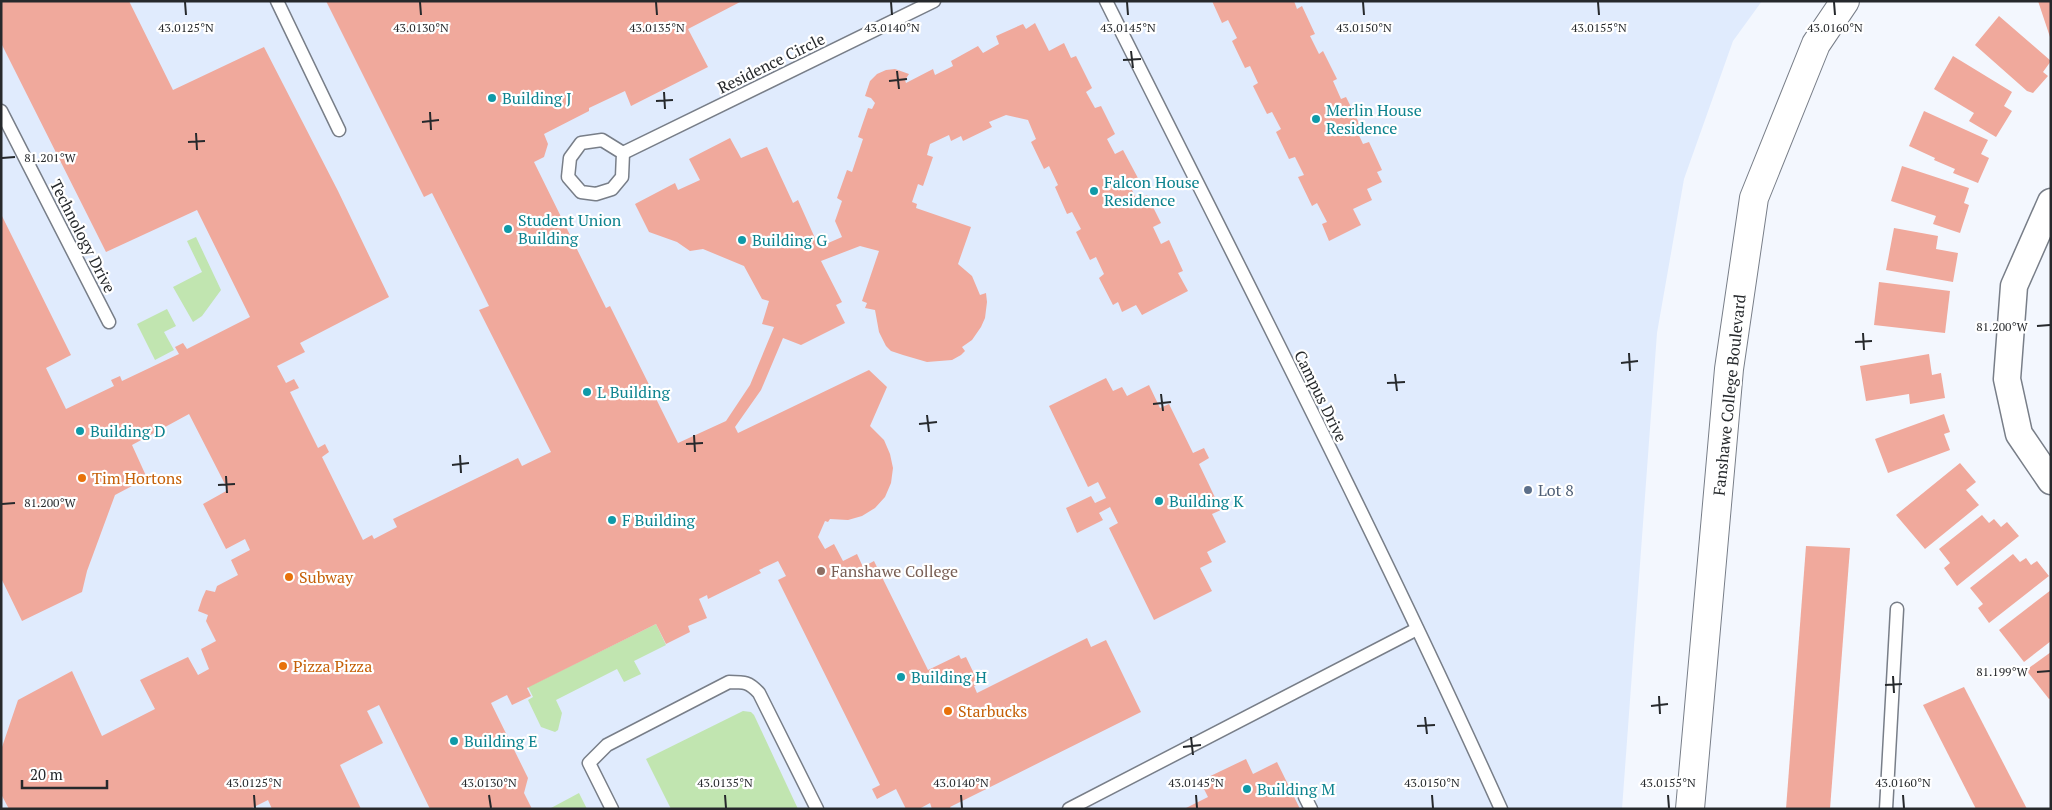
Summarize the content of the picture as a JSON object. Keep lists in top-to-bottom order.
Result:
{
  "streets": {
    "street": ["Fanshawe College Boulevard"],
    "lane": ["Residence Circle", "Technology Drive", "Campus Drive"]
  },
  "places": [
    "Building J",
    "Merlin House Residence",
    "Falcon House Residence",
    "Student Union Building",
    "Building G",
    "L Building",
    "Building D",
    "Tim Hortons",
    "Lot 8",
    "Building K",
    "F Building",
    "Fanshawe College",
    "Subway",
    "Pizza Pizza",
    "Building H",
    "Starbucks",
    "Building E",
    "Building M"
  ],
  "scale_bar": "20 m",
  "coordinates": [
    "43.0125°N",
    "43.0130°N",
    "43.0135°N",
    "43.0140°N",
    "43.0145°N",
    "43.0150°N",
    "43.0155°N",
    "43.0160°N",
    "81.201°W",
    "81.200°W",
    "81.199°W"
  ]
}
